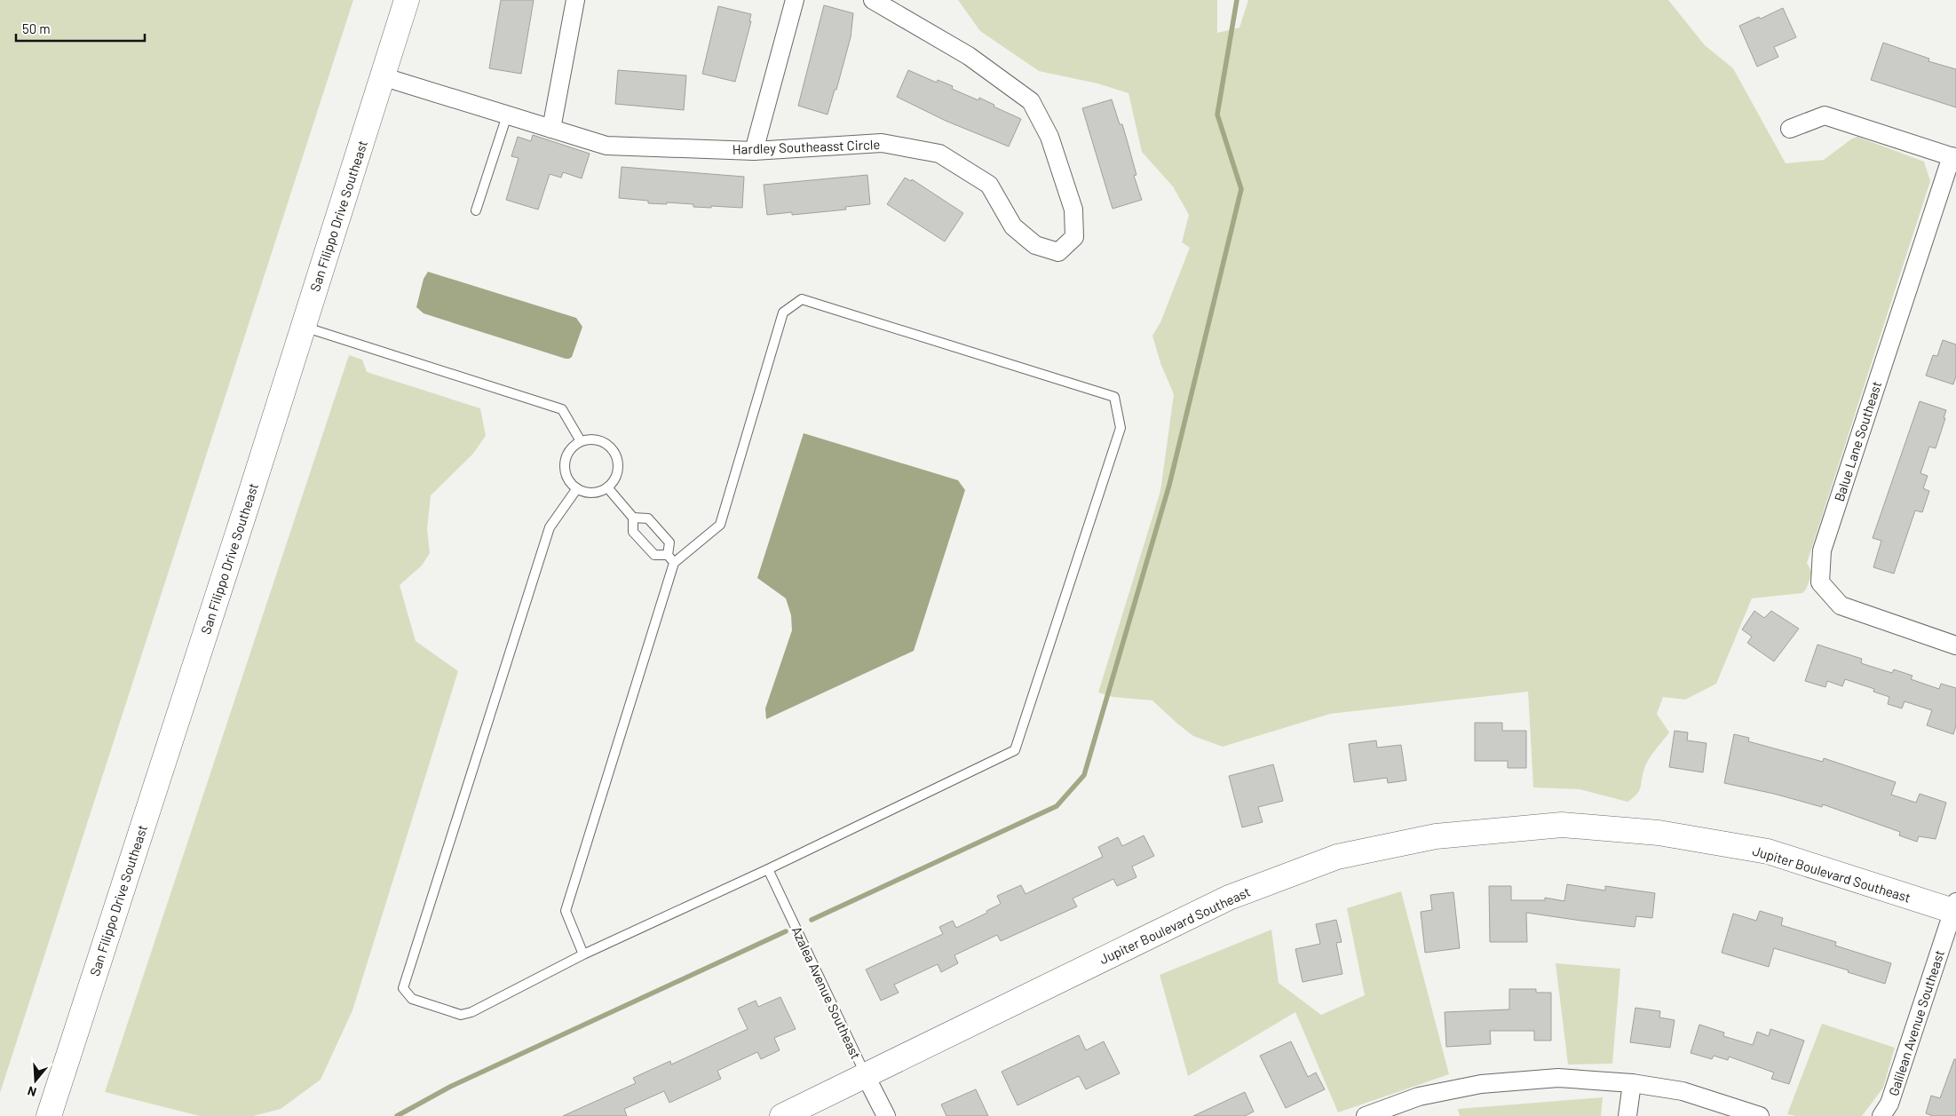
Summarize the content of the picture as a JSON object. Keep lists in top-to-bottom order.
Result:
{
  "streets": {
    "street": [
      "Hardley Southeasst Circle",
      "San Filippo Drive Southeast",
      "Balue Lane Southeast",
      "Jupiter Boulevard Southeast",
      "Azalea Avenue Southeast",
      "Galilean Avenue Southeast"
    ]
  },
  "crossings": [
    ["Hardley Southeasst Circle", "San Filippo Drive Southeast"],
    ["Jupiter Boulevard Southeast", "Azalea Avenue Southeast"],
    ["Jupiter Boulevard Southeast", "Galilean Avenue Southeast"]
  ],
  "scale_bar": "50 m",
  "north": "bottom"
}
